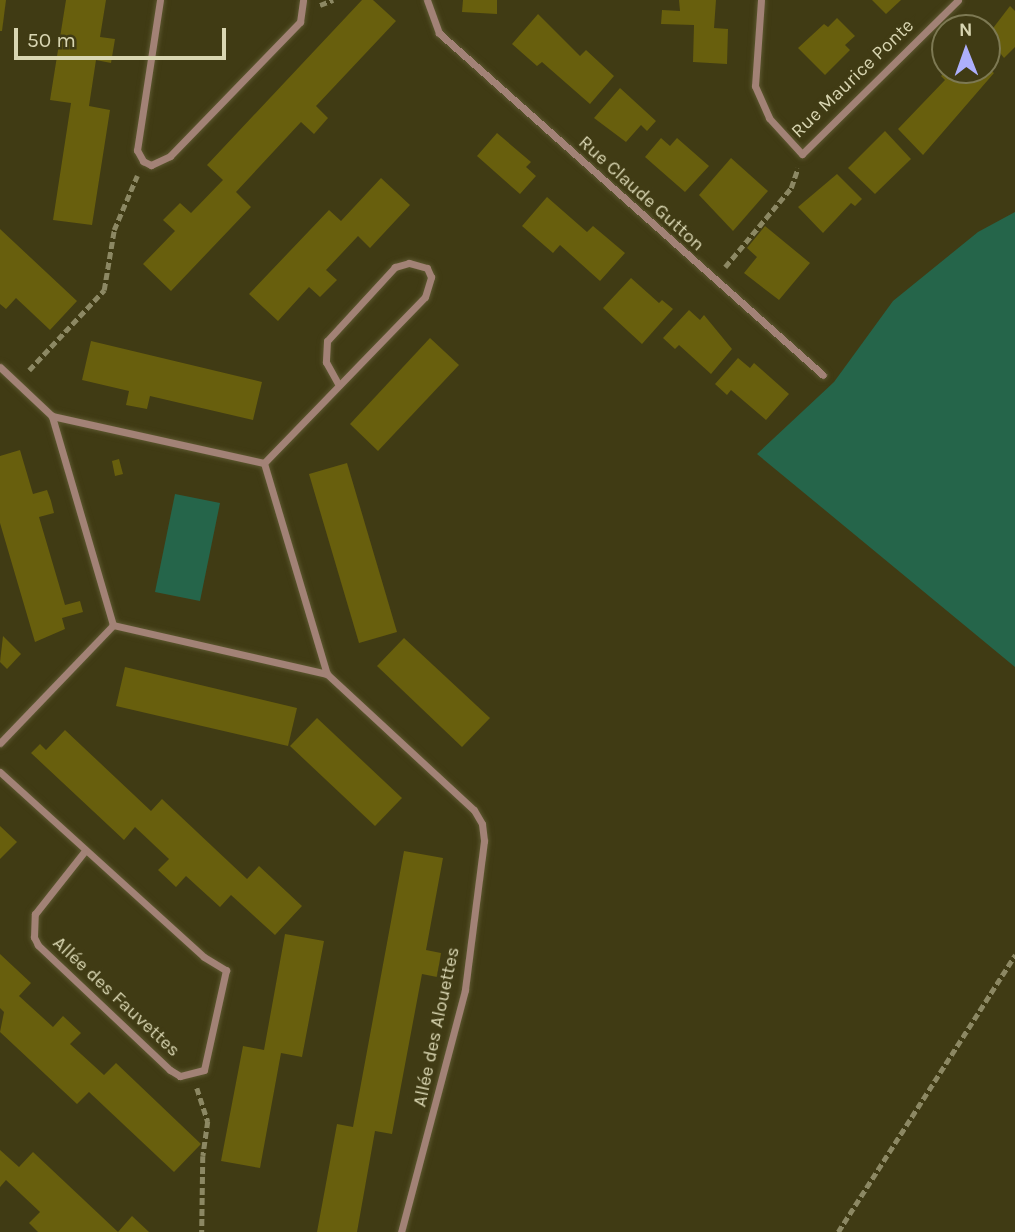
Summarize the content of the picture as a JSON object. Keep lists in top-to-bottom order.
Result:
{
  "streets": {
    "street": [
      "Rue Maurice Ponte",
      "Rue Claude Gutton",
      "Allée des Fauvettes",
      "Allée des Alouettes"
    ]
  },
  "scale_bar": "50 m",
  "north": "top"
}
